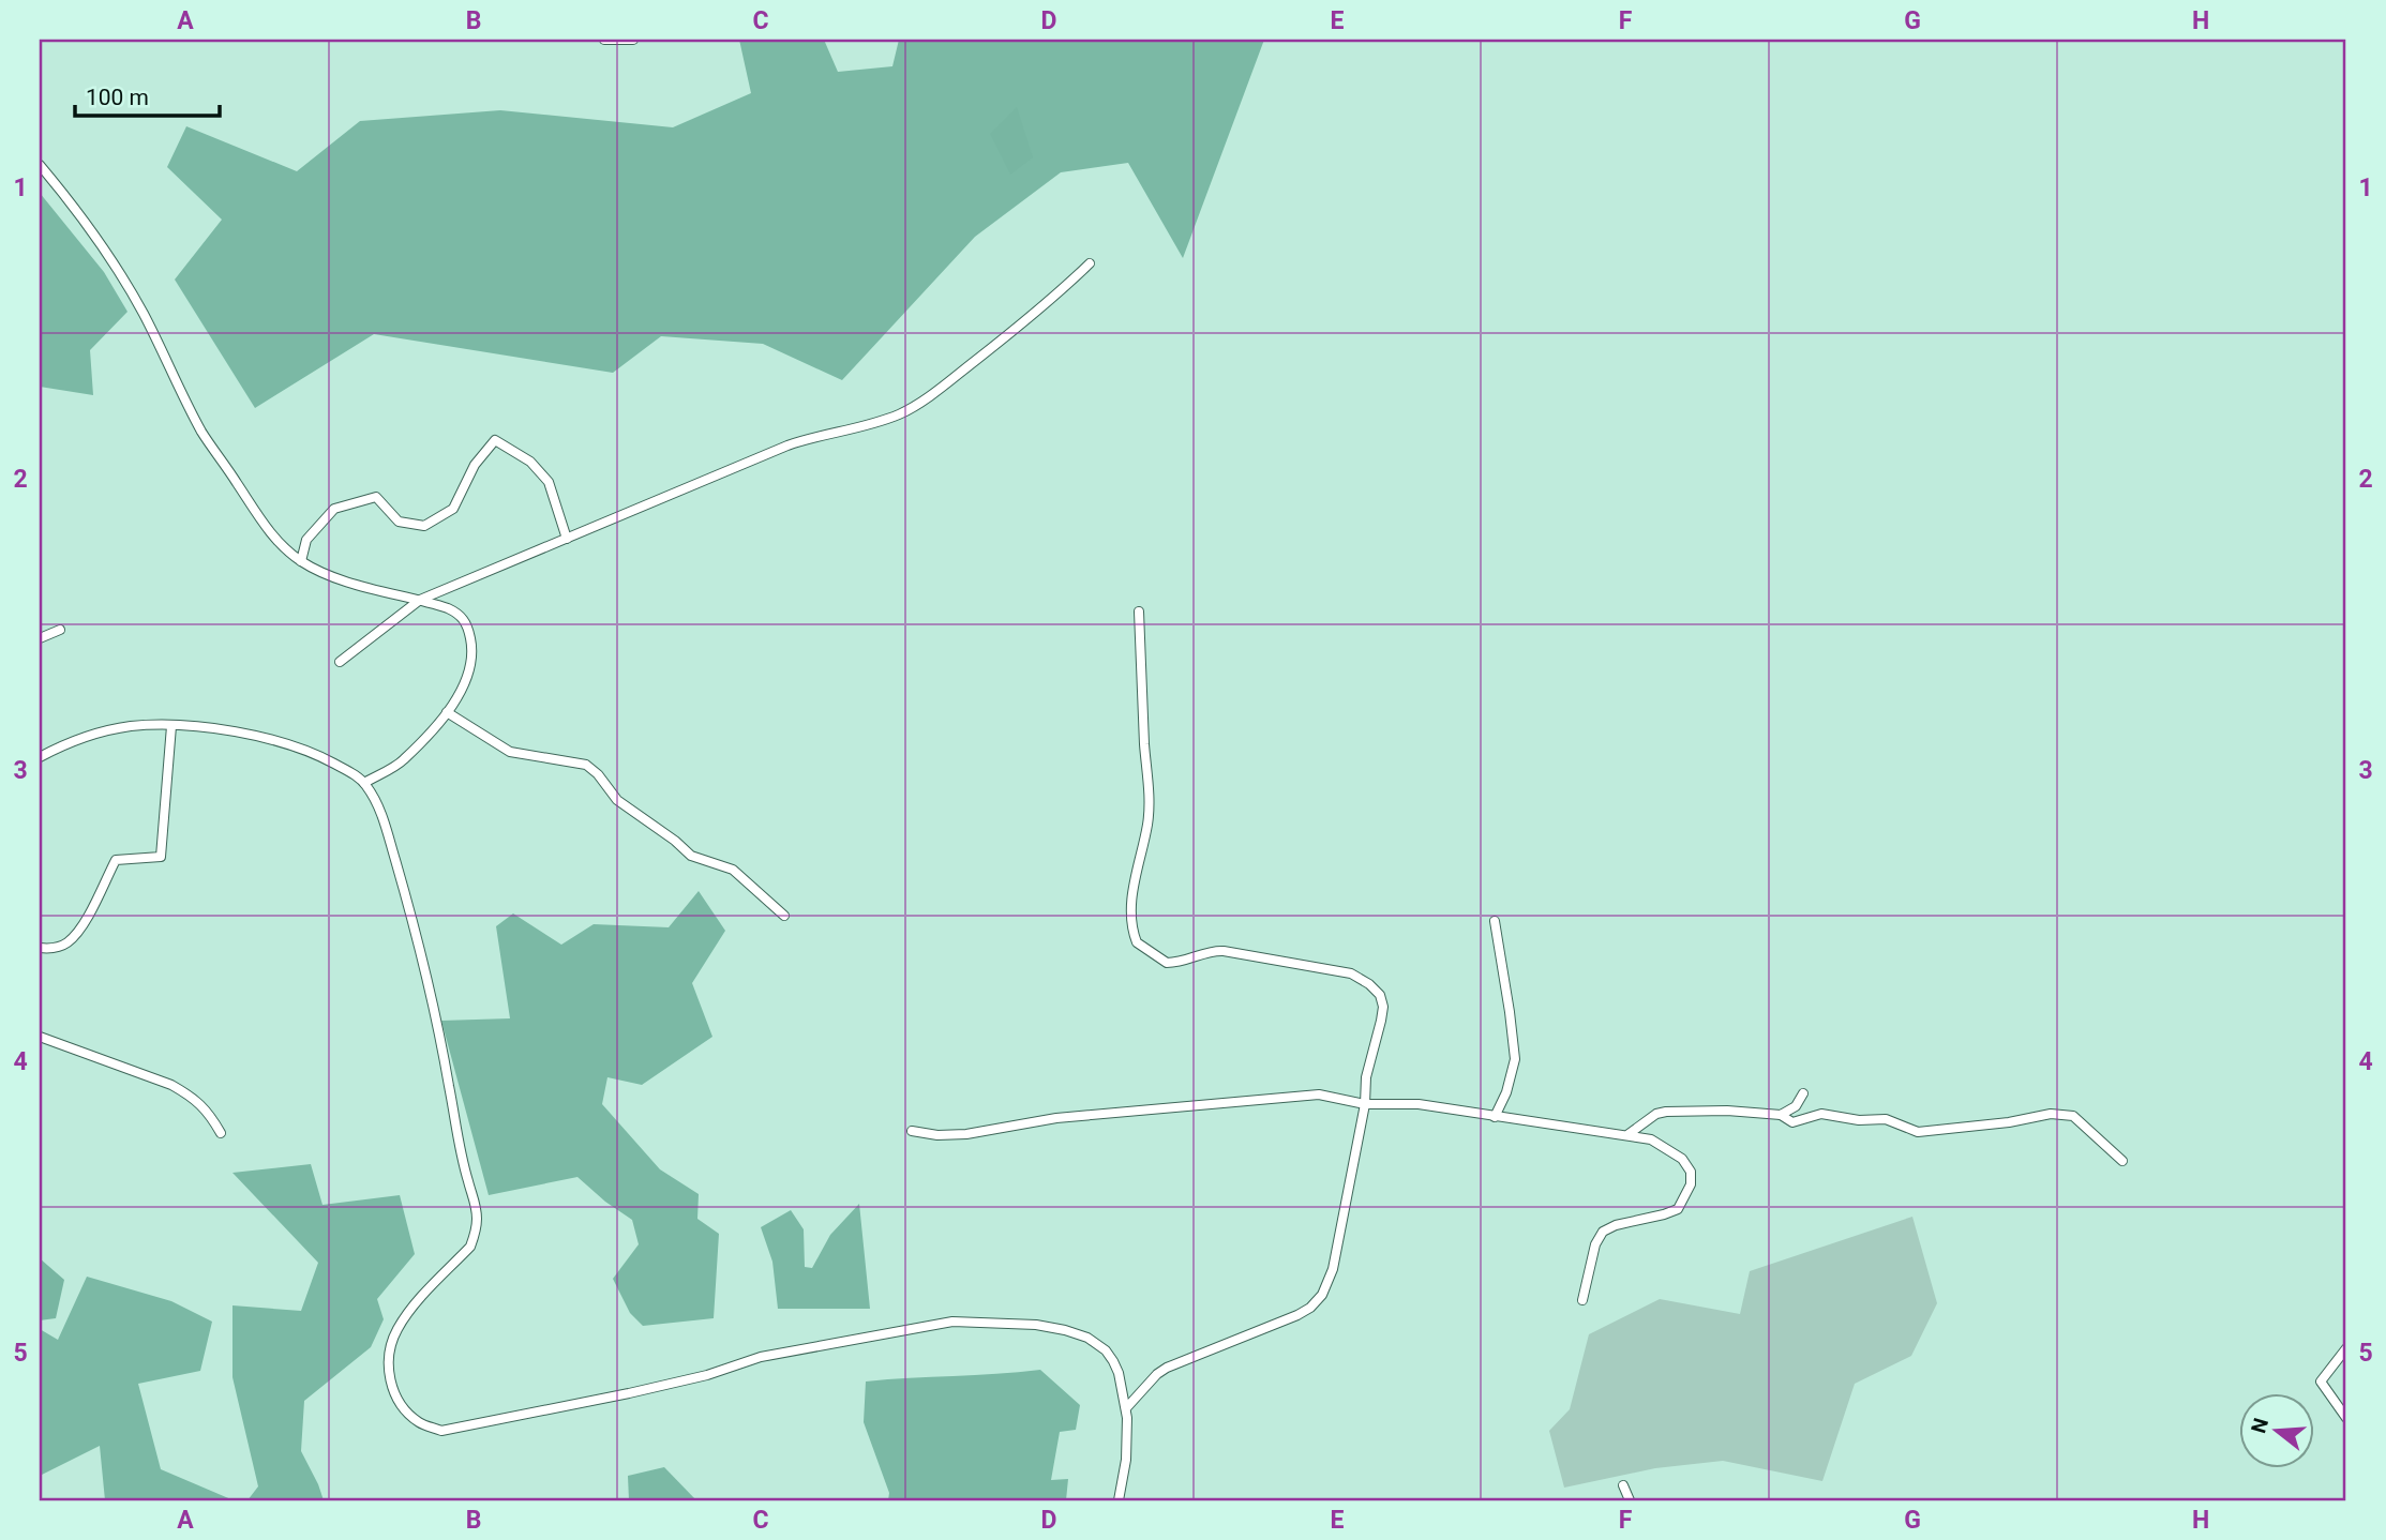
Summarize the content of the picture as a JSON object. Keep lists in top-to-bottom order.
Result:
{
  "scale_bar": "100 m",
  "north": "left",
  "grid": {
    "columns": [
      "A",
      "B",
      "C",
      "D",
      "E",
      "F",
      "G",
      "H"
    ],
    "rows": [
      "1",
      "2",
      "3",
      "4",
      "5"
    ]
  }
}
